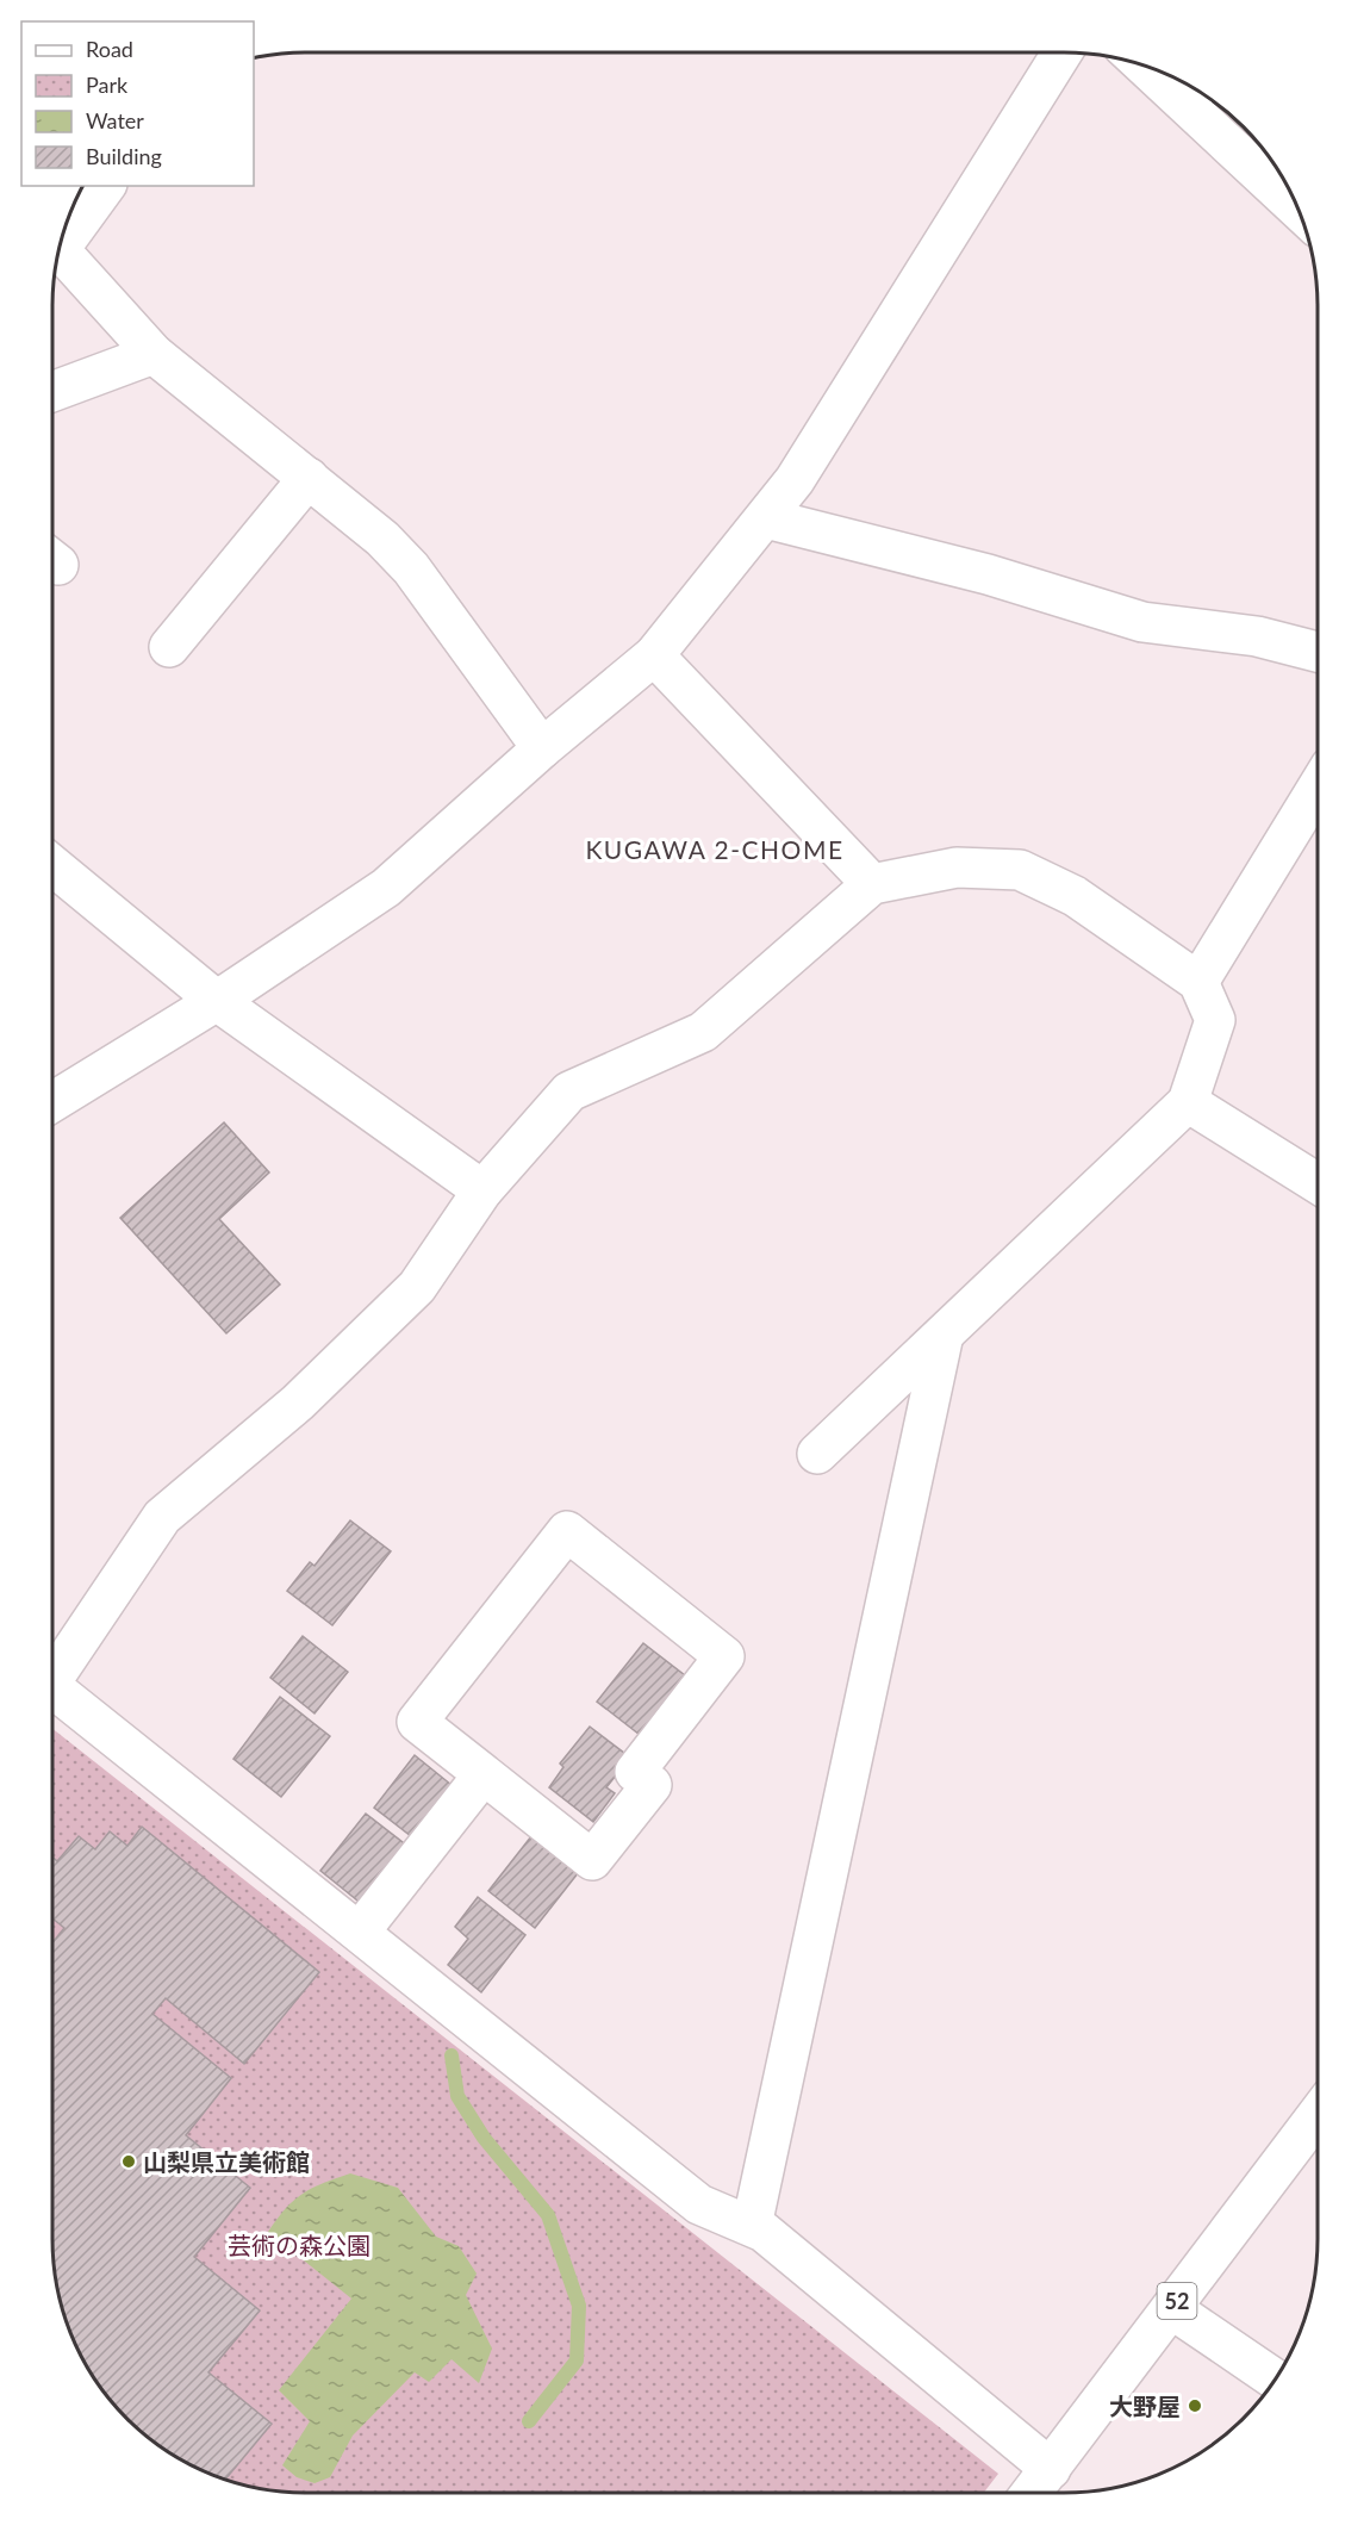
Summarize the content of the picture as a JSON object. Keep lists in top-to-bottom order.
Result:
{
  "streets": {
    "main road": ["52"]
  },
  "districts": ["KUGAWA 2-CHOME"],
  "parks": ["芸術の森公園"],
  "places": ["山梨県立美術館", "大野屋"],
  "legend": [
    "Road",
    "Park",
    "Water",
    "Building"
  ]
}
